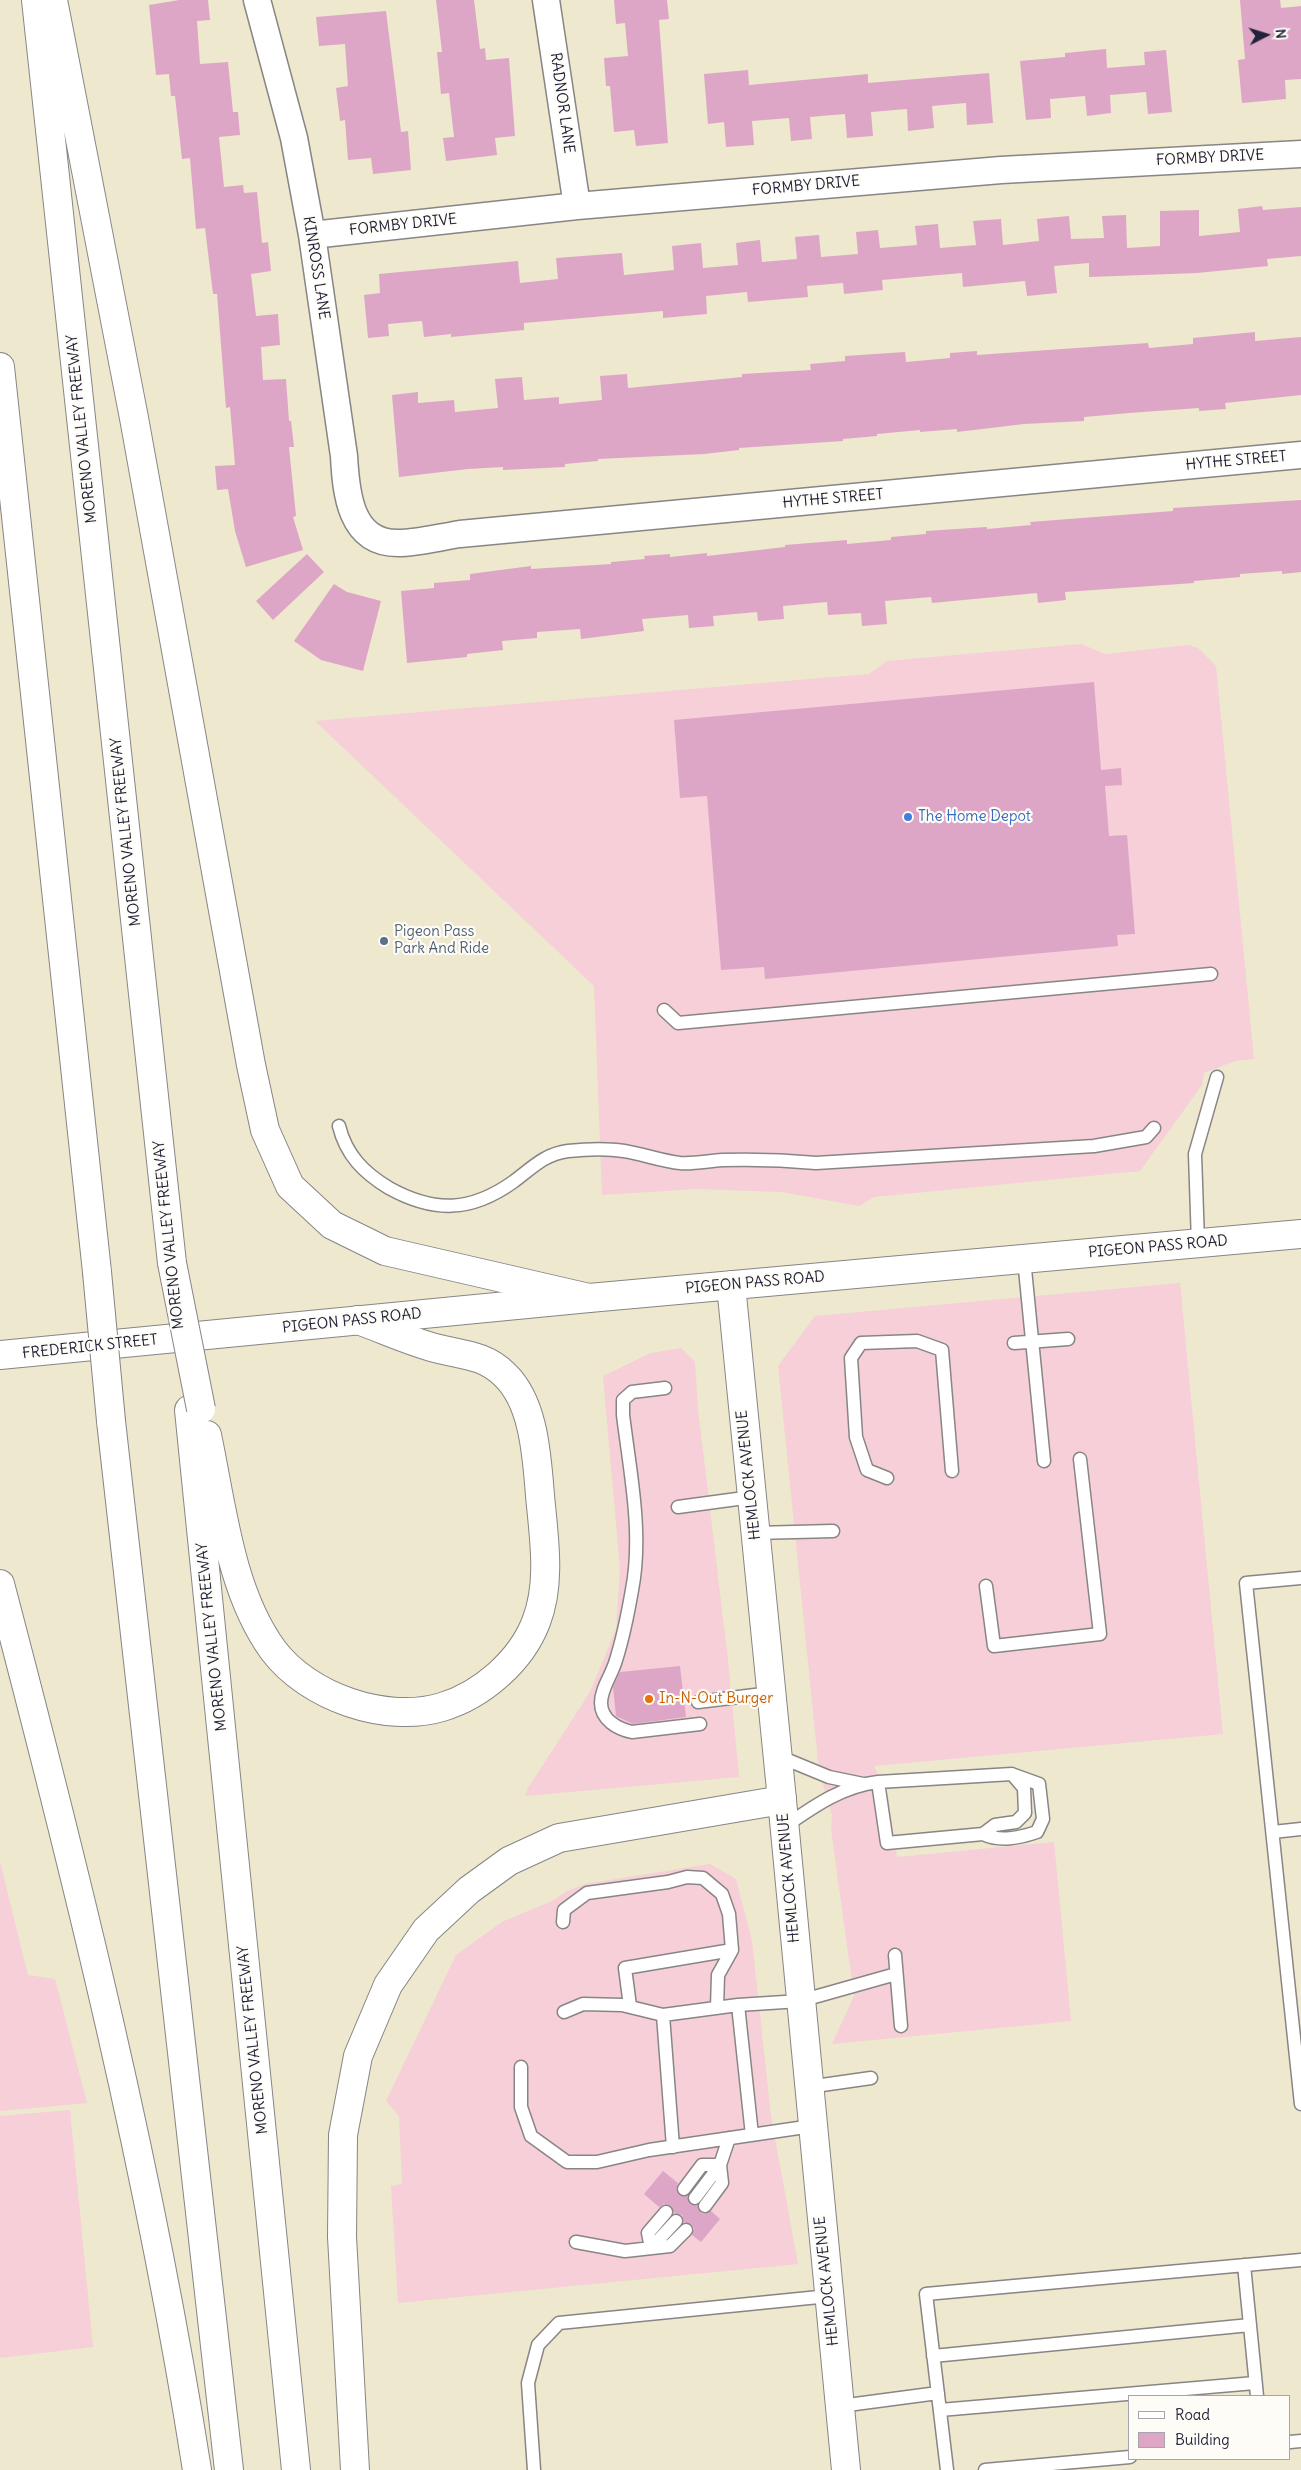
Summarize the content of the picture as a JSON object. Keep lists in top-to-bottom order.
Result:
{
  "streets": {
    "main road": [
      "MORENO VALLEY FREEWAY",
      "PIGEON PASS ROAD",
      "FREDERICK STREET",
      "HEMLOCK AVENUE"
    ],
    "street": [
      "RADNOR LANE",
      "FORMBY DRIVE",
      "KINROSS LANE",
      "HYTHE STREET"
    ]
  },
  "crossings": [
    ["RADNOR LANE", "FORMBY DRIVE"],
    ["FORMBY DRIVE", "KINROSS LANE"],
    ["KINROSS LANE", "HYTHE STREET"],
    ["PIGEON PASS ROAD", "FREDERICK STREET"],
    ["PIGEON PASS ROAD", "HEMLOCK AVENUE"]
  ],
  "places": ["The Home Depot", "Pigeon Pass Park And Ride", "In-N-Out Burger"],
  "legend": ["Road", "Building"],
  "north": "right"
}
